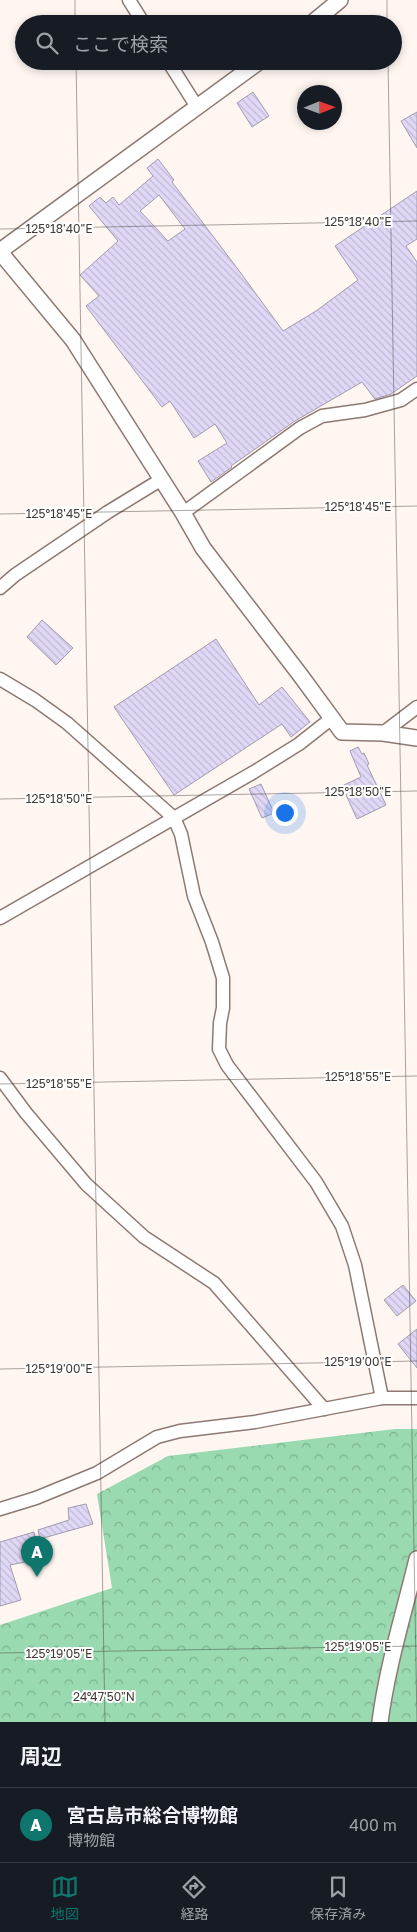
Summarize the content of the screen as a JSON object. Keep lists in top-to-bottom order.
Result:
{
  "north": "right",
  "page": {
    "search": "ここで検索",
    "pins": "A",
    "heading": "周辺",
    "list": [
      {
        "mark": "A",
        "name": "宮古島市総合博物館",
        "note": "博物館",
        "value": "400 m"
      }
    ],
    "nav": ["地図", "経路", "保存済み"]
  },
  "coordinates": [
    "125°18'40\"E",
    "125°18'45\"E",
    "125°18'50\"E",
    "125°18'55\"E",
    "125°19'00\"E",
    "125°19'05\"E",
    "24°47'50\"N"
  ]
}
